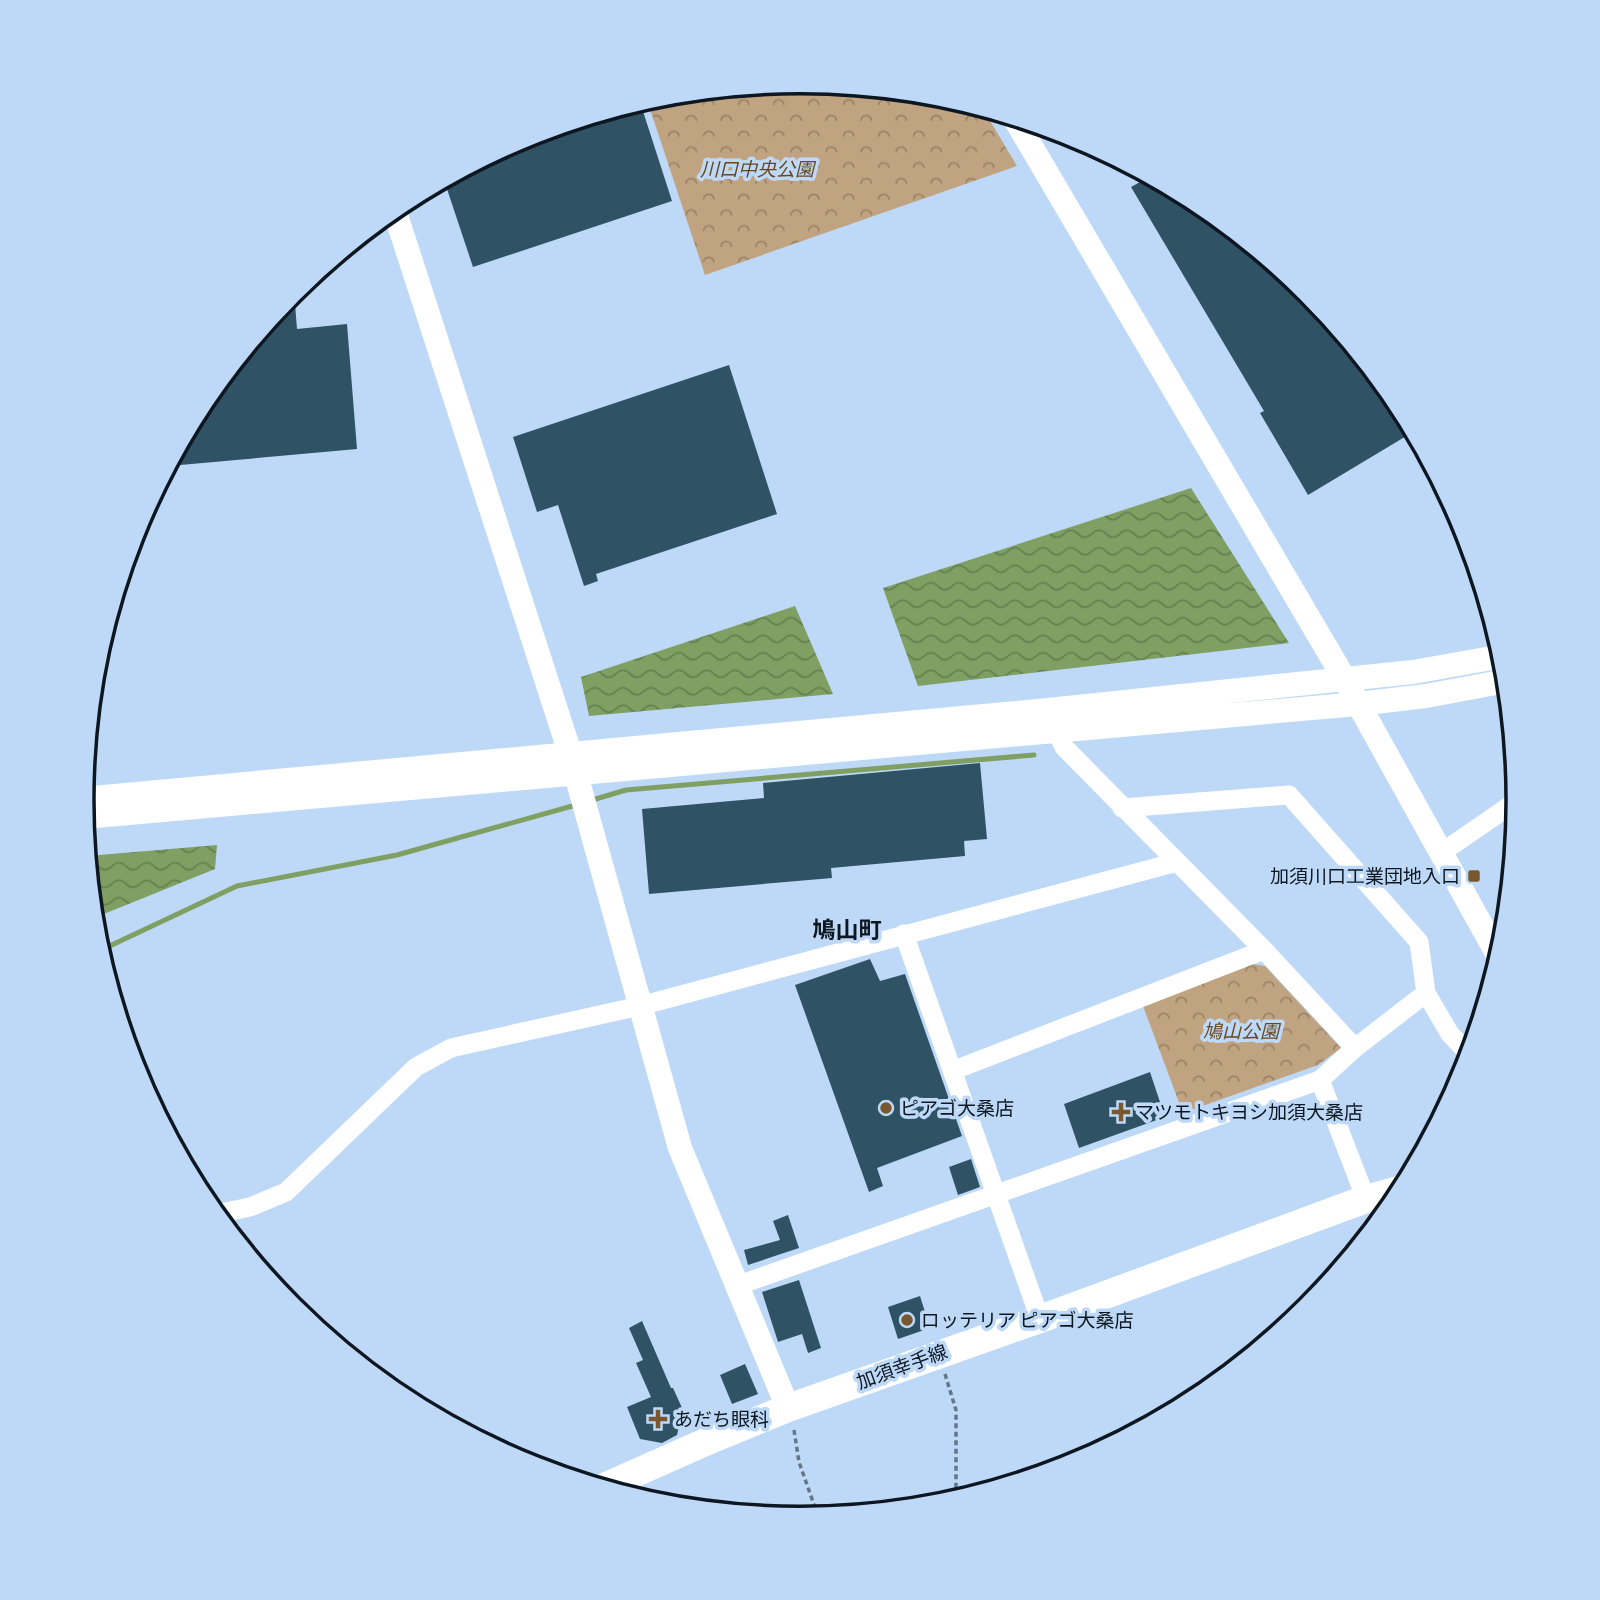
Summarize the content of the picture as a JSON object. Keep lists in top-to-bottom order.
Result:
{
  "streets": {
    "main road": ["加須幸手線"]
  },
  "districts": ["鳩山町"],
  "parks": ["川口中央公園", "鳩山公園"],
  "places": {
    "transit": ["加須川口工業団地入口"],
    "other": ["ピアゴ大桑店", "ロッテリア ピアゴ大桑店"],
    "health": ["マツモトキヨシ加須大桑店", "あだち眼科"]
  }
}
